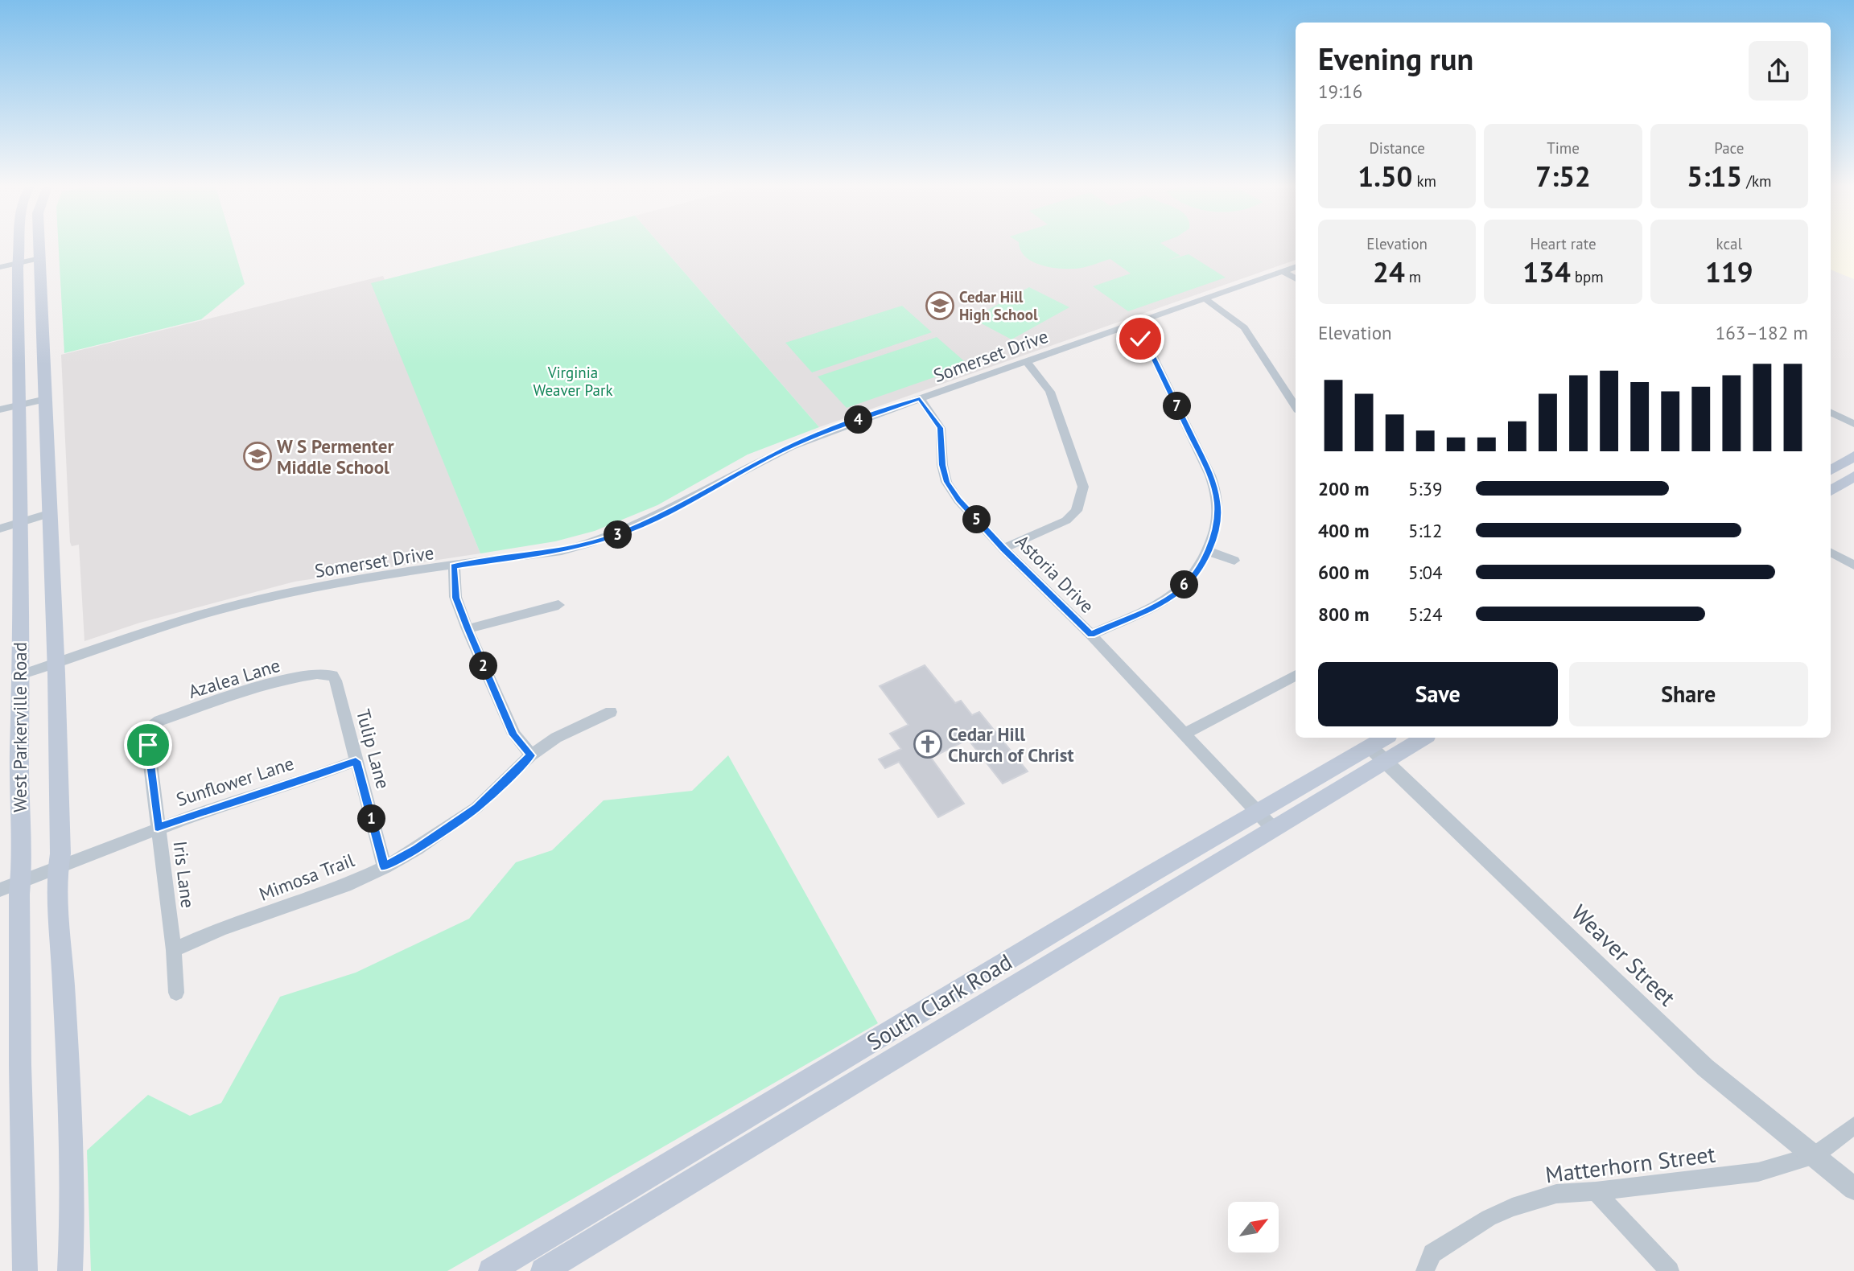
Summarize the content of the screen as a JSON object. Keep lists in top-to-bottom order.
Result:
{
  "streets": {
    "main road": ["West Parkerville Road", "South Clark Road"],
    "street": [
      "Somerset Drive",
      "Astoria Drive",
      "Azalea Lane",
      "Tulip Lane",
      "Sunflower Lane",
      "Iris Lane",
      "Mimosa Trail",
      "Weaver Street",
      "Matterhorn Street"
    ]
  },
  "crossings": [
    ["Somerset Drive", "Astoria Drive"],
    ["Somerset Drive", "West Parkerville Road"],
    ["Astoria Drive", "South Clark Road"],
    ["Azalea Lane", "Tulip Lane"],
    ["Azalea Lane", "Iris Lane"],
    ["West Parkerville Road", "Sunflower Lane"],
    ["Tulip Lane", "Sunflower Lane"],
    ["Tulip Lane", "Mimosa Trail"],
    ["Sunflower Lane", "Iris Lane"],
    ["Iris Lane", "Mimosa Trail"],
    ["Weaver Street", "South Clark Road"],
    ["Weaver Street", "Matterhorn Street"]
  ],
  "parks": ["Virginia Weaver Park"],
  "places": {
    "school or university": ["Cedar Hill High School", "W S Permenter Middle School"],
    "church": ["Cedar Hill Church of Christ"]
  },
  "north": "top right",
  "page": {
    "heading": ["Evening run", "19:16"],
    "stats": [
      ["Distance", "1.50 km"],
      ["Time", "7:52"],
      ["Pace", "5:15 /km"],
      ["Elevation", "24 m"],
      ["Heart rate", "134 bpm"],
      ["kcal", "119"]
    ],
    "chart": ["Elevation", "163–182 m"],
    "pins": [
      "7",
      "4",
      "5",
      "3",
      "6",
      "2",
      "1"
    ],
    "list": [
      {
        "name": "200 m",
        "note": "5:39"
      },
      {
        "name": "400 m",
        "note": "5:12"
      },
      {
        "name": "600 m",
        "note": "5:04"
      },
      {
        "name": "800 m",
        "note": "5:24"
      }
    ],
    "buttons": ["Save", "Share"]
  }
}
